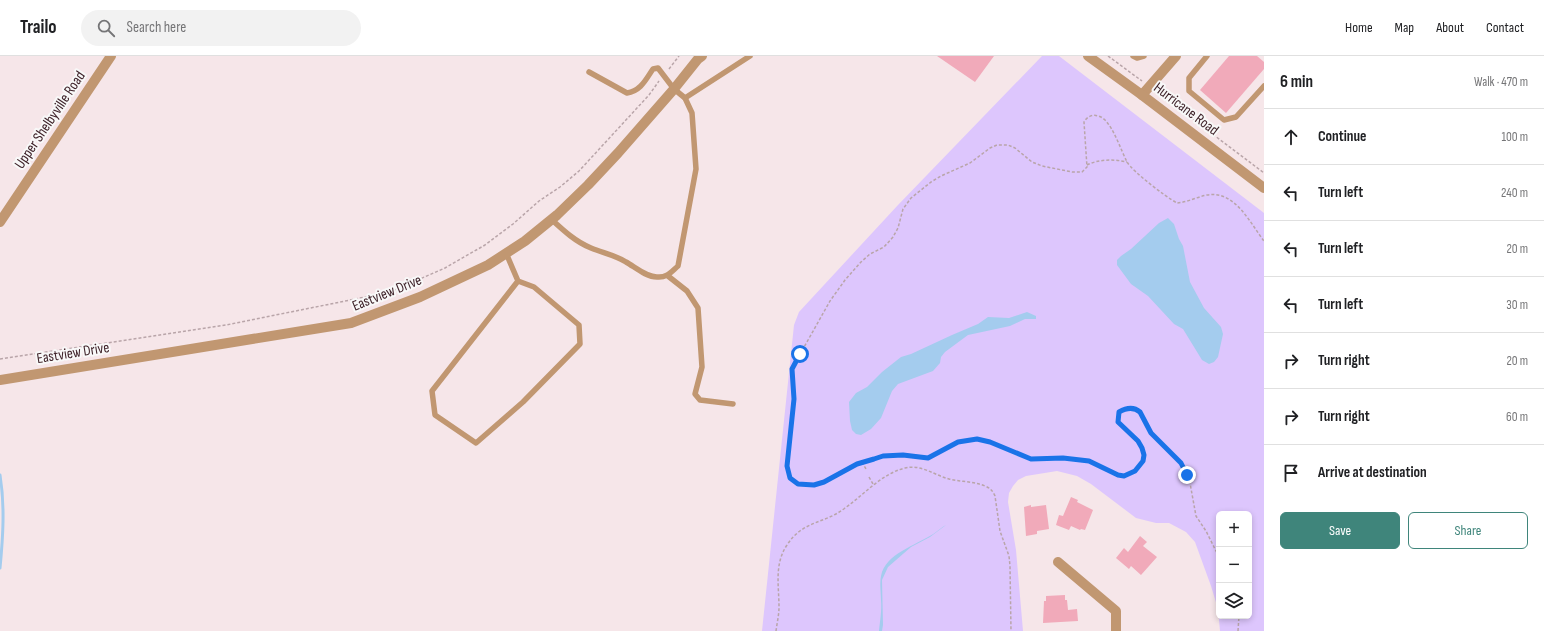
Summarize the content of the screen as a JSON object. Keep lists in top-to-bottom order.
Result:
{
  "streets": {
    "street": ["Hurricane Road", "Upper Shelbyville Road", "Eastview Drive"]
  },
  "page": {
    "header": "Trailo",
    "search": "Search here",
    "nav": [
      "Home",
      "Map",
      "About",
      "Contact"
    ],
    "heading": ["6 min", "Walk · 470 m"],
    "list": [
      ["Continue", "100 m"],
      ["Turn left", "240 m"],
      ["Turn left", "20 m"],
      ["Turn left", "30 m"],
      ["Turn right", "20 m"],
      ["Turn right", "60 m"],
      "Arrive at destination"
    ],
    "buttons": ["Save", "Share"],
    "map_buttons": ["+", "−"]
  }
}
